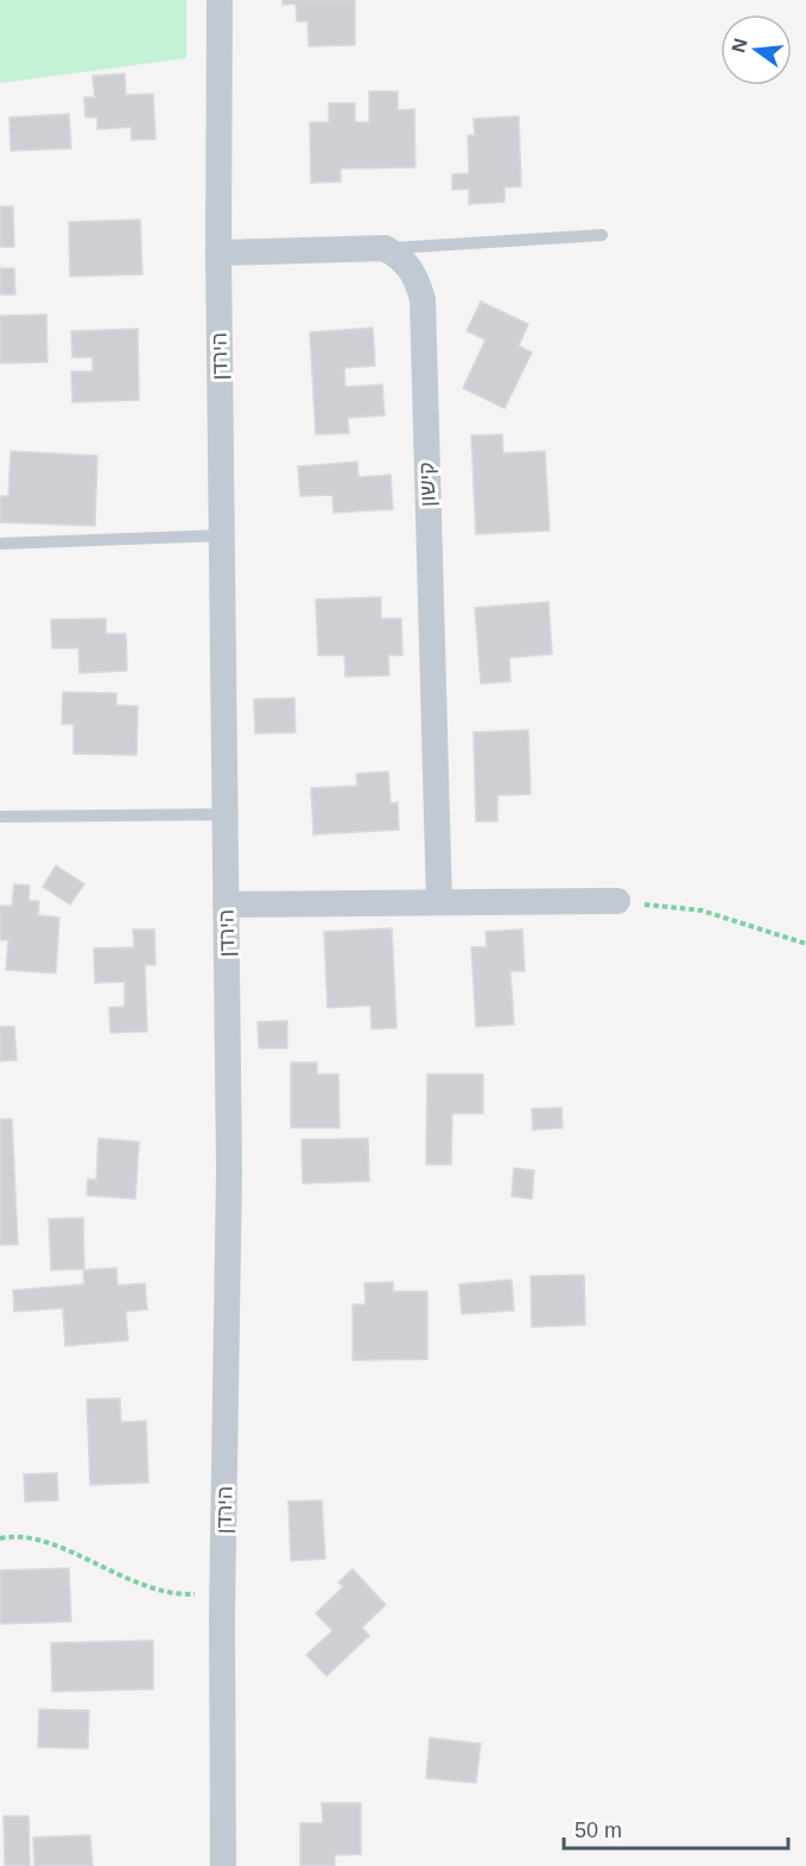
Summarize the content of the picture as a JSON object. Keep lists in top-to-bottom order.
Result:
{
  "streets": {
    "street": ["הירדן", "קישון"]
  },
  "scale_bar": "50 m",
  "north": "left"
}
